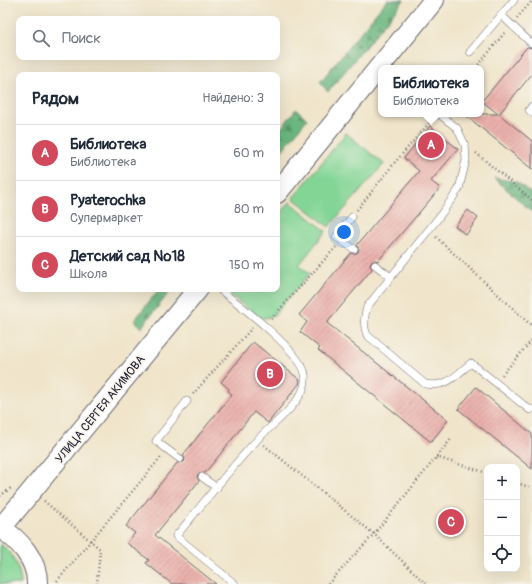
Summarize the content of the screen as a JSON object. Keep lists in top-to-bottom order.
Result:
{
  "streets": {
    "street": ["УЛИЦА СЕРГЕЯ АКИМОВА"]
  },
  "page": {
    "search": "Поиск",
    "popup": ["Библиотека", "Библиотека"],
    "heading": ["Рядом", "Найдено: 3"],
    "list": [
      {
        "mark": "A",
        "name": "Библиотека",
        "note": "Библиотека",
        "value": "60 m"
      },
      {
        "mark": "B",
        "name": "Pyaterochka",
        "note": "Супермаркет",
        "value": "80 m"
      },
      {
        "mark": "C",
        "name": "Детский сад №18",
        "note": "Школа",
        "value": "150 m"
      }
    ],
    "pins": ["A", "B", "C"],
    "map_buttons": ["+", "−"]
  }
}
